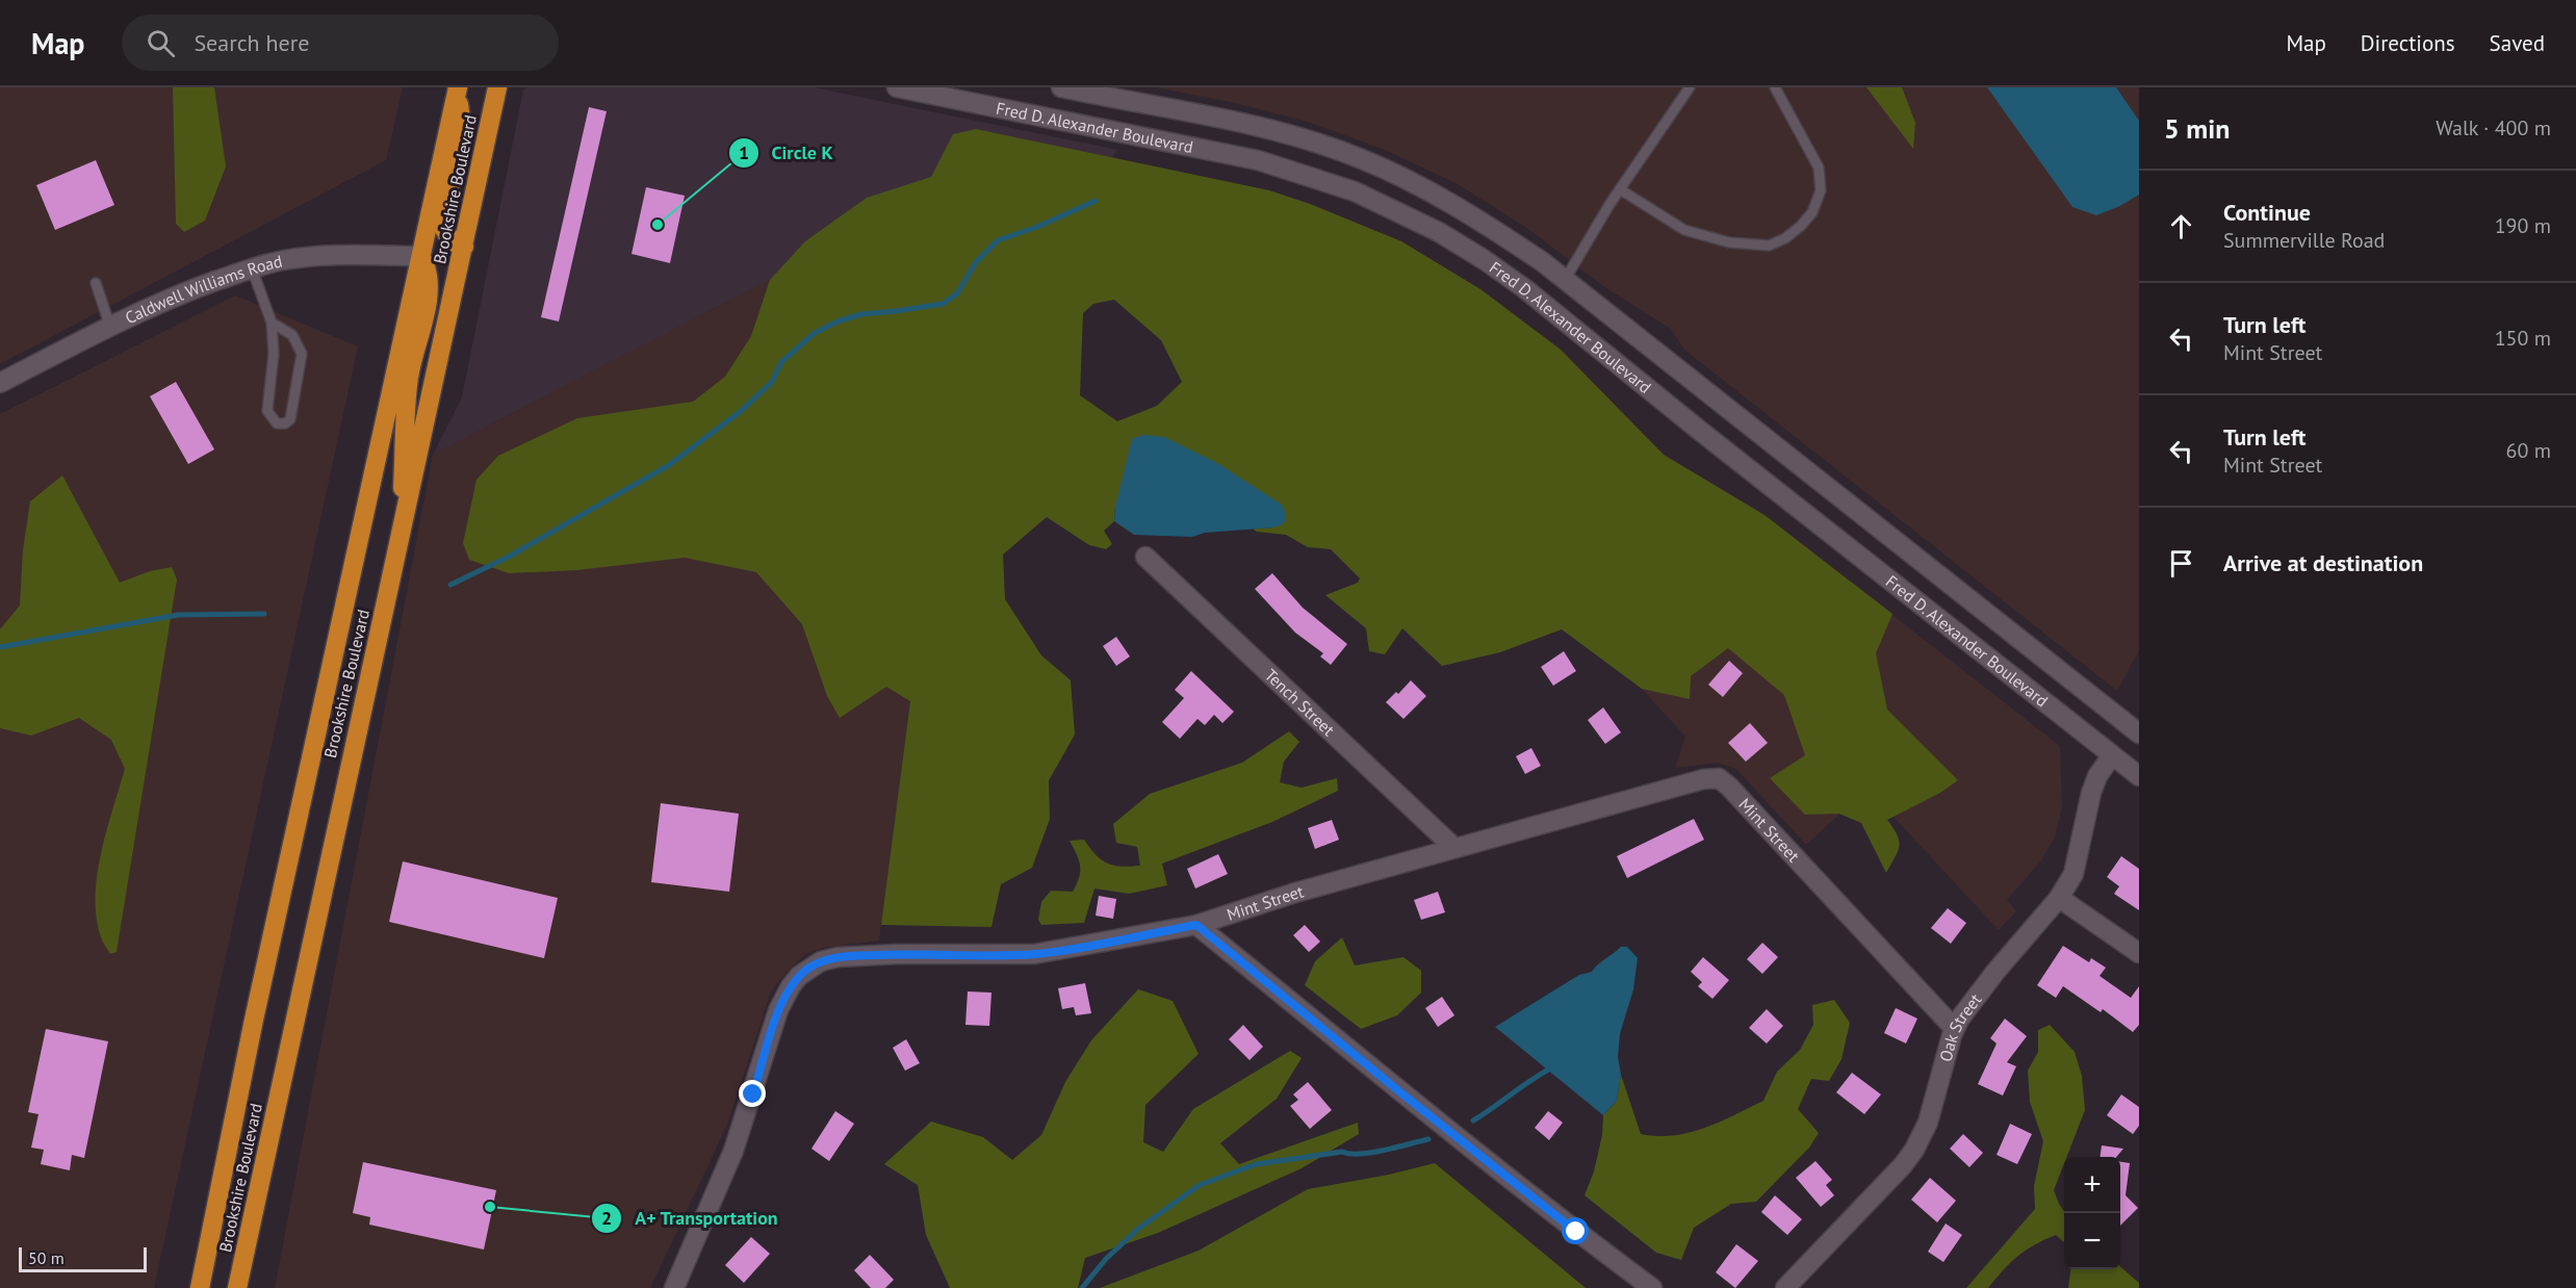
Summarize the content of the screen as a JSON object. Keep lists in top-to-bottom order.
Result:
{
  "streets": {
    "highway": ["Brookshire Boulevard"],
    "street": [
      "Fred D. Alexander Boulevard",
      "Caldwell Williams Road",
      "Tench Street",
      "Mint Street",
      "Oak Street"
    ]
  },
  "crossings": [
    ["Fred D. Alexander Boulevard", "Oak Street"],
    ["Brookshire Boulevard", "Caldwell Williams Road"],
    ["Tench Street", "Mint Street"],
    ["Mint Street", "Oak Street"]
  ],
  "places": ["Circle K", "A+ Transportation"],
  "scale_bar": "50 m",
  "page": {
    "header": "Map",
    "search": "Search here",
    "nav": ["Map", "Directions", "Saved"],
    "heading": ["5 min", "Walk · 400 m"],
    "list": [
      ["Continue", "Summerville Road", "190 m"],
      ["Turn left", "Mint Street", "150 m"],
      ["Turn left", "Mint Street", "60 m"],
      "Arrive at destination"
    ],
    "map_buttons": ["+", "−"],
    "scale": "50 m"
  }
}
